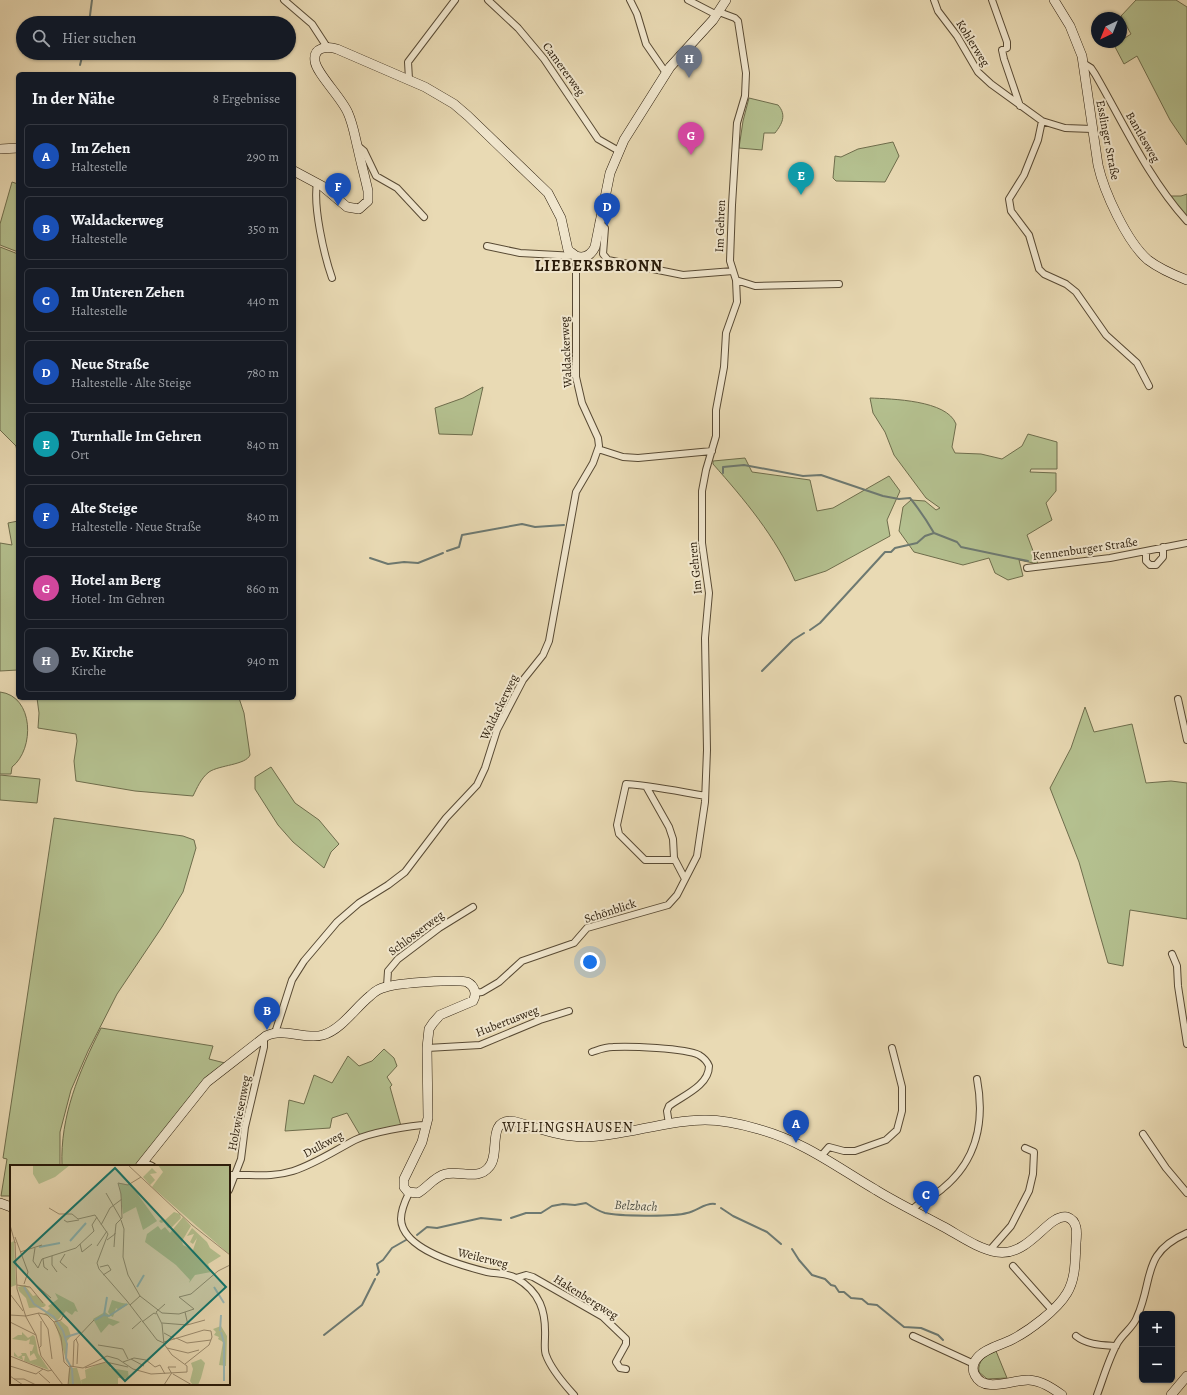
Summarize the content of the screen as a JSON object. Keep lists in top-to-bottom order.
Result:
{
  "streets": {
    "street": [
      "Kohlerweg",
      "Camererweg",
      "Bantlesweg",
      "Esslinger Straße",
      "Im Gehren",
      "Waldackerweg",
      "Kennenburger Straße",
      "Schönblick",
      "Schlosserweg",
      "Hubertusweg",
      "Holzwiesenweg",
      "Dulkweg",
      "Weilerweg",
      "Hakenbergweg"
    ]
  },
  "crossings": [
    ["Kohlerweg", "Esslinger Straße"],
    ["Bantlesweg", "Esslinger Straße"],
    ["Im Gehren", "Schönblick"],
    ["Holzwiesenweg", "Dulkweg"],
    ["Weilerweg", "Hakenbergweg"]
  ],
  "districts": ["LIEBERSBRONN", "WIFLINGSHAUSEN"],
  "water": ["Belzbach"],
  "north": "bottom left",
  "page": {
    "search": "Hier suchen",
    "pins": [
      "H",
      "G",
      "E",
      "F",
      "D",
      "B",
      "A",
      "C"
    ],
    "heading": ["In der Nähe", "8 Ergebnisse"],
    "list": [
      {
        "mark": "A",
        "name": "Im Zehen",
        "note": "Haltestelle",
        "value": "290 m"
      },
      {
        "mark": "B",
        "name": "Waldackerweg",
        "note": "Haltestelle",
        "value": "350 m"
      },
      {
        "mark": "C",
        "name": "Im Unteren Zehen",
        "note": "Haltestelle",
        "value": "440 m"
      },
      {
        "mark": "D",
        "name": "Neue Straße",
        "note": "Haltestelle · Alte Steige",
        "value": "780 m"
      },
      {
        "mark": "E",
        "name": "Turnhalle Im Gehren",
        "note": "Ort",
        "value": "840 m"
      },
      {
        "mark": "F",
        "name": "Alte Steige",
        "note": "Haltestelle · Neue Straße",
        "value": "840 m"
      },
      {
        "mark": "G",
        "name": "Hotel am Berg",
        "note": "Hotel · Im Gehren",
        "value": "860 m"
      },
      {
        "mark": "H",
        "name": "Ev. Kirche",
        "note": "Kirche",
        "value": "940 m"
      }
    ],
    "map_buttons": ["+", "−"]
  }
}
